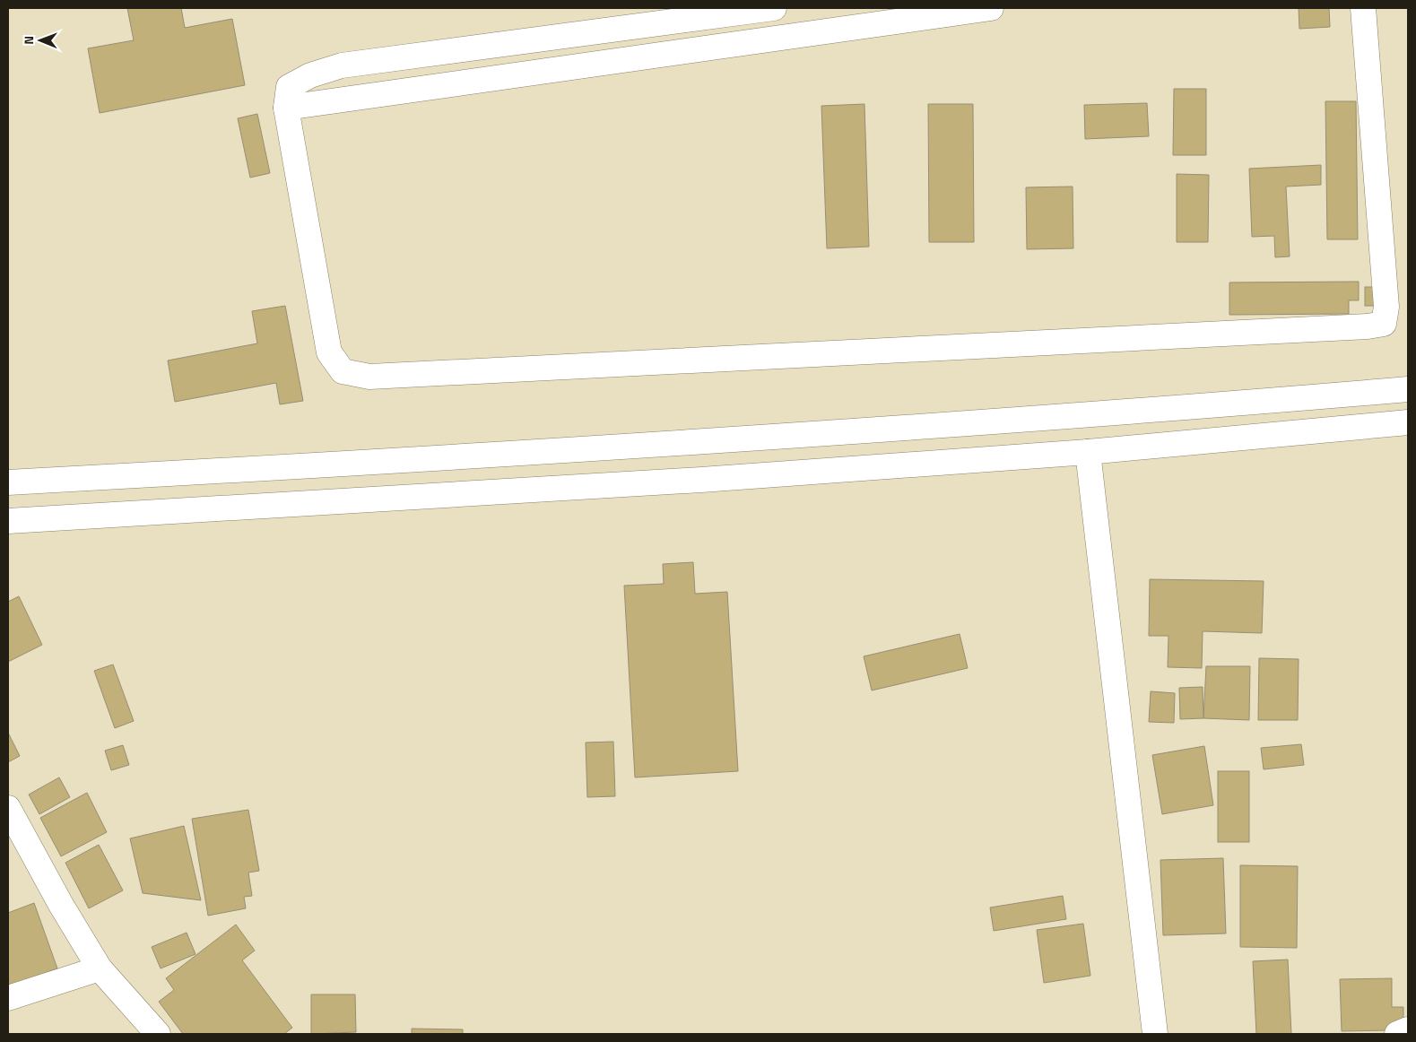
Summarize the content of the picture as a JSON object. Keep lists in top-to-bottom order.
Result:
{
  "north": "left"
}
